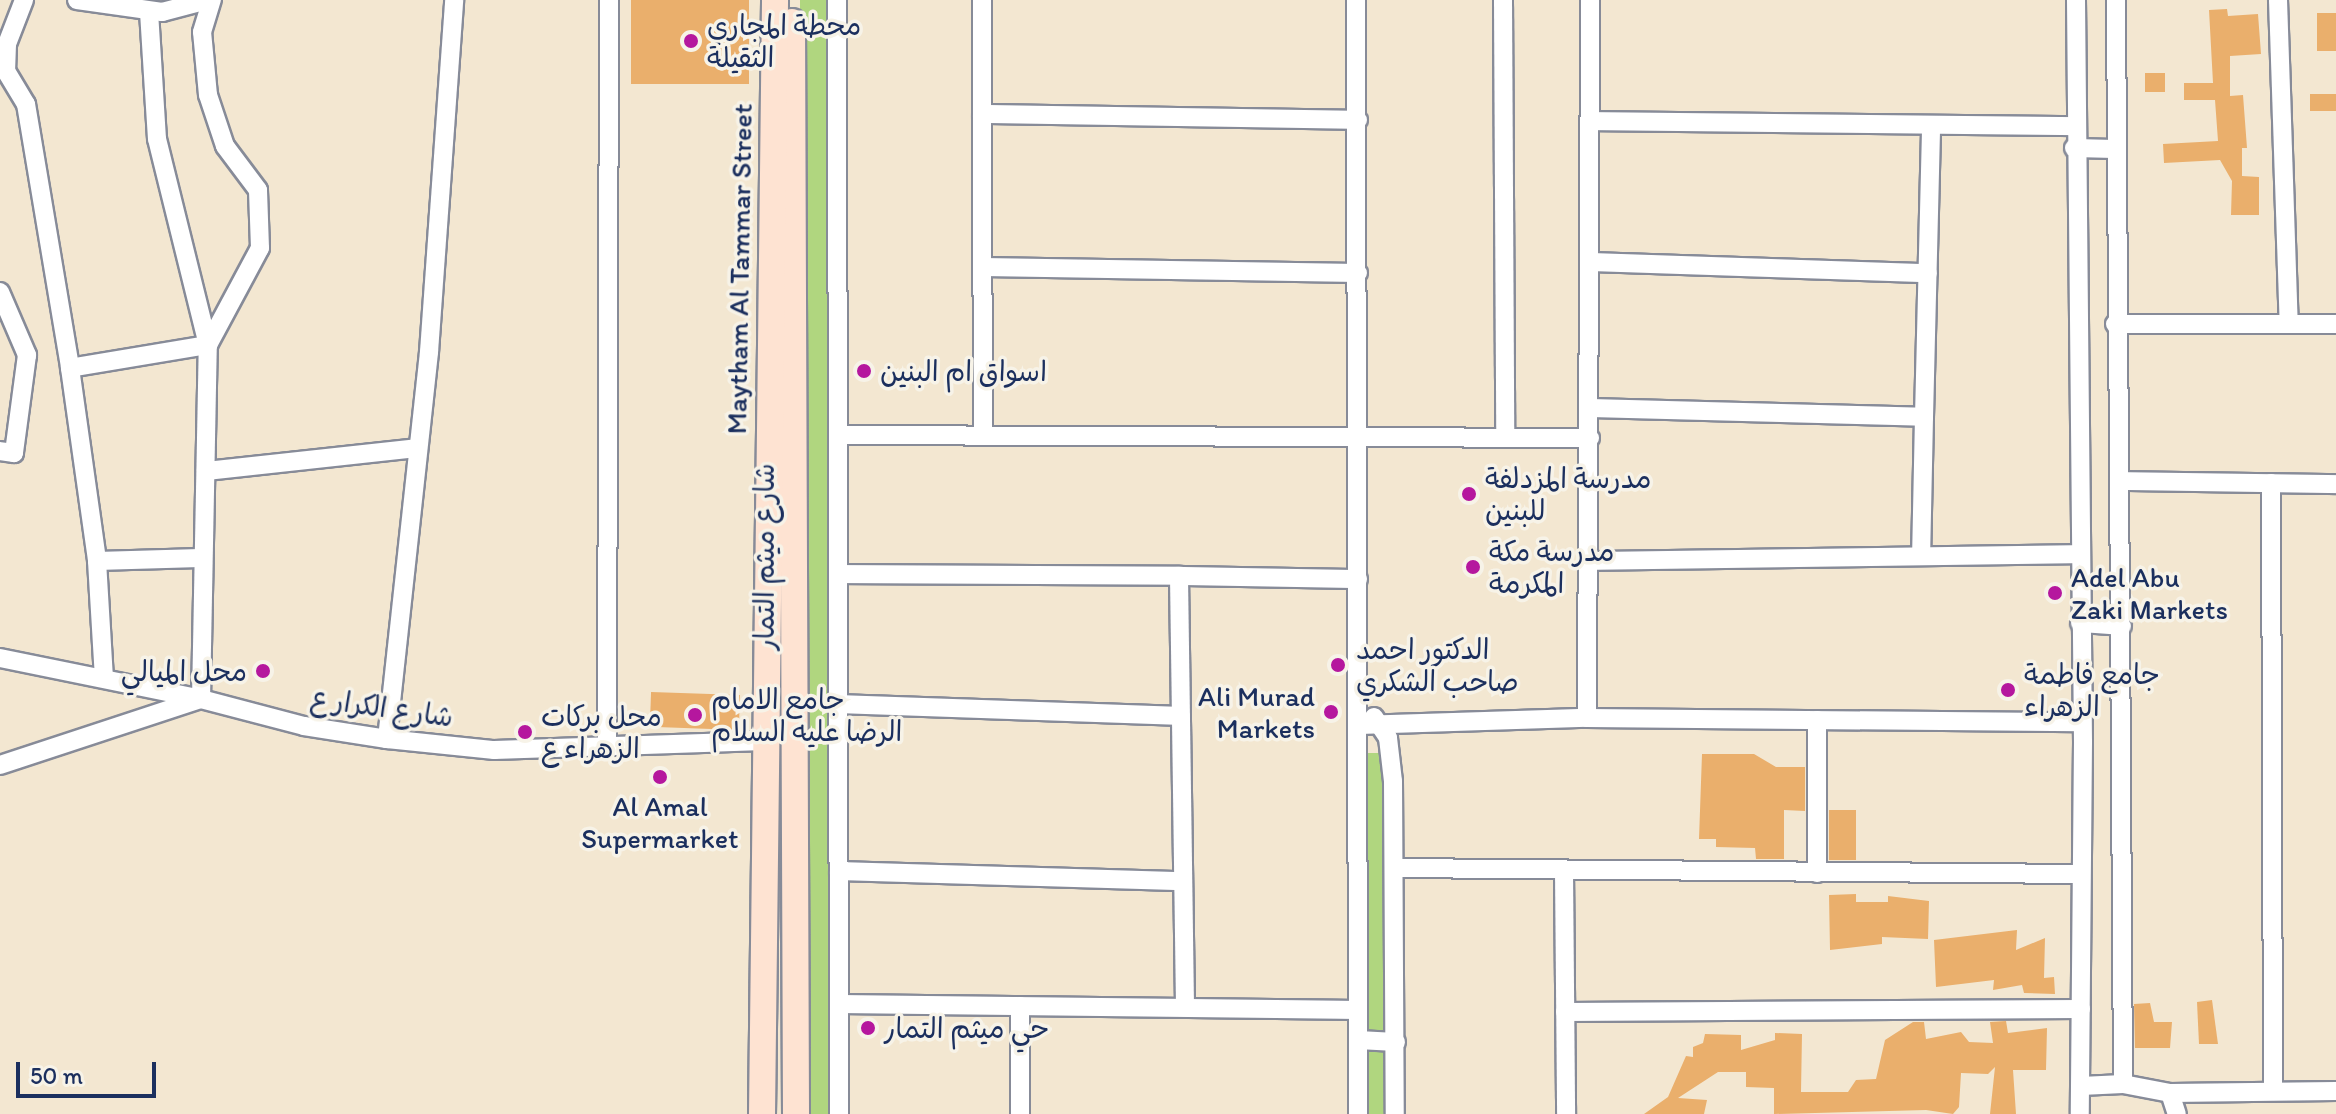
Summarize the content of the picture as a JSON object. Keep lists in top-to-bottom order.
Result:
{
  "streets": {
    "street": ["شارع ميثم التمار", "شارع الكرار ع"]
  },
  "crossings": [
    ["شارع ميثم التمار", "شارع الكرار ع"]
  ],
  "places": [
    "محطة المجاري الثقيلة",
    "اسواق ام البنين",
    "مدرسة المزدلفة للبنين",
    "مدرسة مكة المكرمة",
    "Adel Abu Zaki Markets",
    "الدكتور احمد صاحب الشكري",
    "محل الميالي",
    "جامع فاطمة الزهراء",
    "Ali Murad Markets",
    "جامع الامام الرضا عليه السلام",
    "محل بركات الزهراء ع",
    "Al Amal Supermarket",
    "حي ميثم التمار"
  ],
  "scale_bar": "50 m"
}
